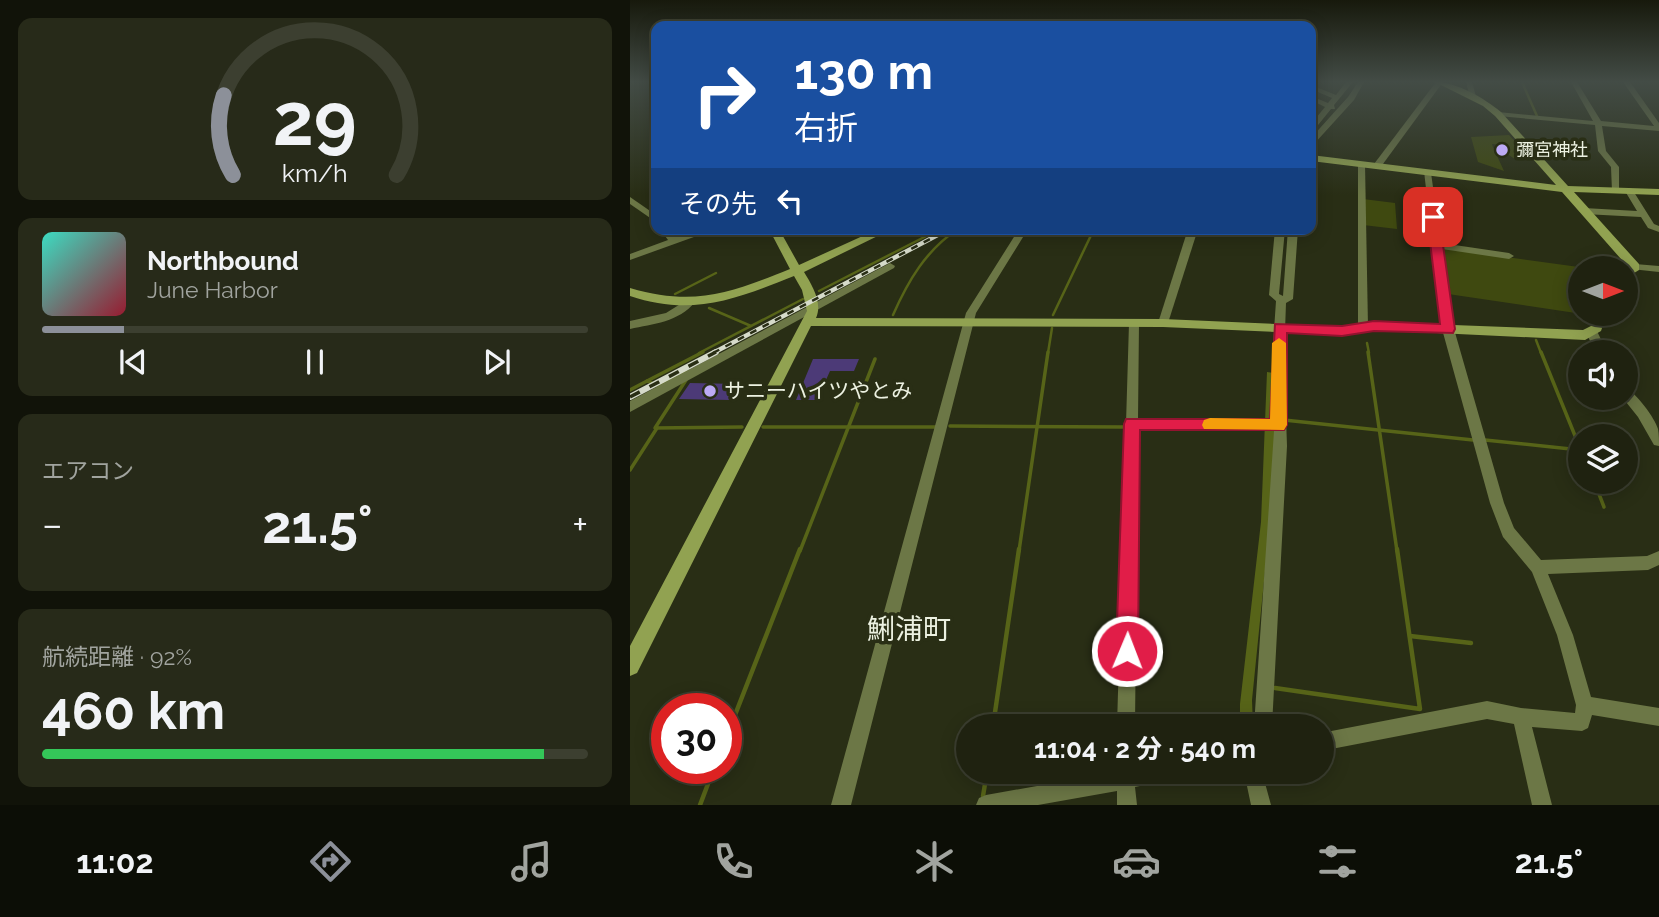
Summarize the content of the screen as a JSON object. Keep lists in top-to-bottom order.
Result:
{
  "districts": ["鯏浦町"],
  "places": ["彌宮神社", "サニーハイツやとみ"],
  "north": "right",
  "page": {
    "turn": ["130 m", "右折"],
    "then": "その先",
    "song": ["Northbound", "June Harbor"],
    "tile": [
      "エアコン",
      ["航続距離 · 92%", "460 km"]
    ],
    "heat": ["−", "21.5°", "+"],
    "limit": "30",
    "trip": "11:04 · 2 分 · 540 m",
    "tabs": ["11:02", "21.5°"],
    "gauge": ["29", "km/h"]
  }
}
